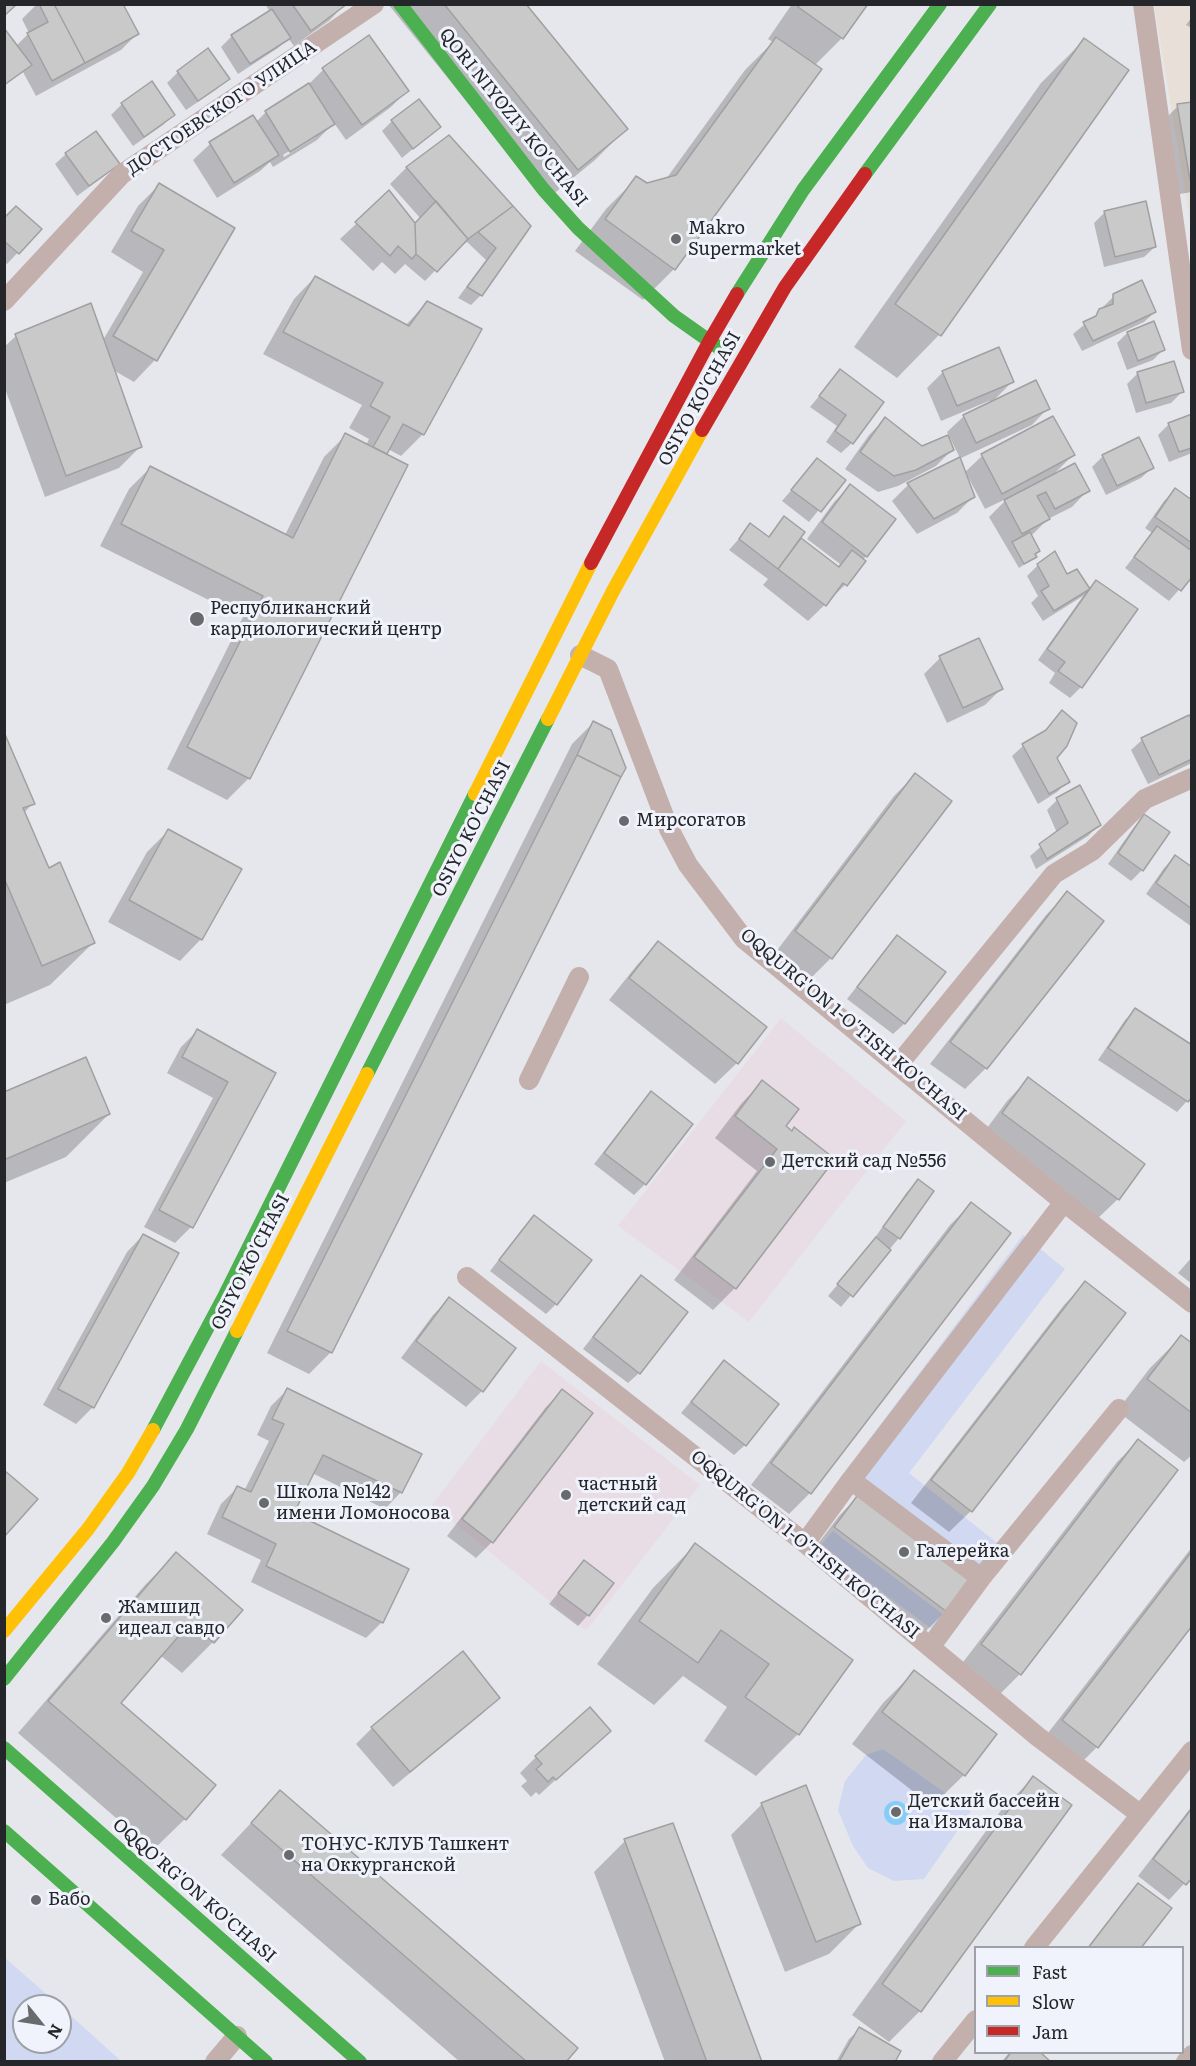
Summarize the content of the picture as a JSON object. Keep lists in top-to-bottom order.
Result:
{
  "streets": {
    "main road": ["QORI NIYOZIY KO'CHASI", "OSIYO KO'CHASI", "OQQO'RG'ON KO'CHASI"],
    "street": ["ДОСТОЕВСКОГО УЛИЦА", "OQQURG'ON 1-O'TISH KO'CHASI"]
  },
  "crossings": [
    ["QORI NIYOZIY KO'CHASI", "OSIYO KO'CHASI"],
    ["OSIYO KO'CHASI", "OQQURG'ON 1-O'TISH KO'CHASI"]
  ],
  "places": [
    "Makro Supermarket",
    "Республиканский кардиологический центр",
    "Мирсогатов",
    "Детский сад №556",
    "частный детский сад",
    "Школа №142 имени Ломоносова",
    "Галерейка",
    "Жамшид идеал савдо",
    "Детский бассейн на Измалова",
    "ТОНУС-КЛУБ Ташкент на Оккурганской",
    "Бабо"
  ],
  "legend": ["Fast", "Slow", "Jam"],
  "north": "bottom right"
}
